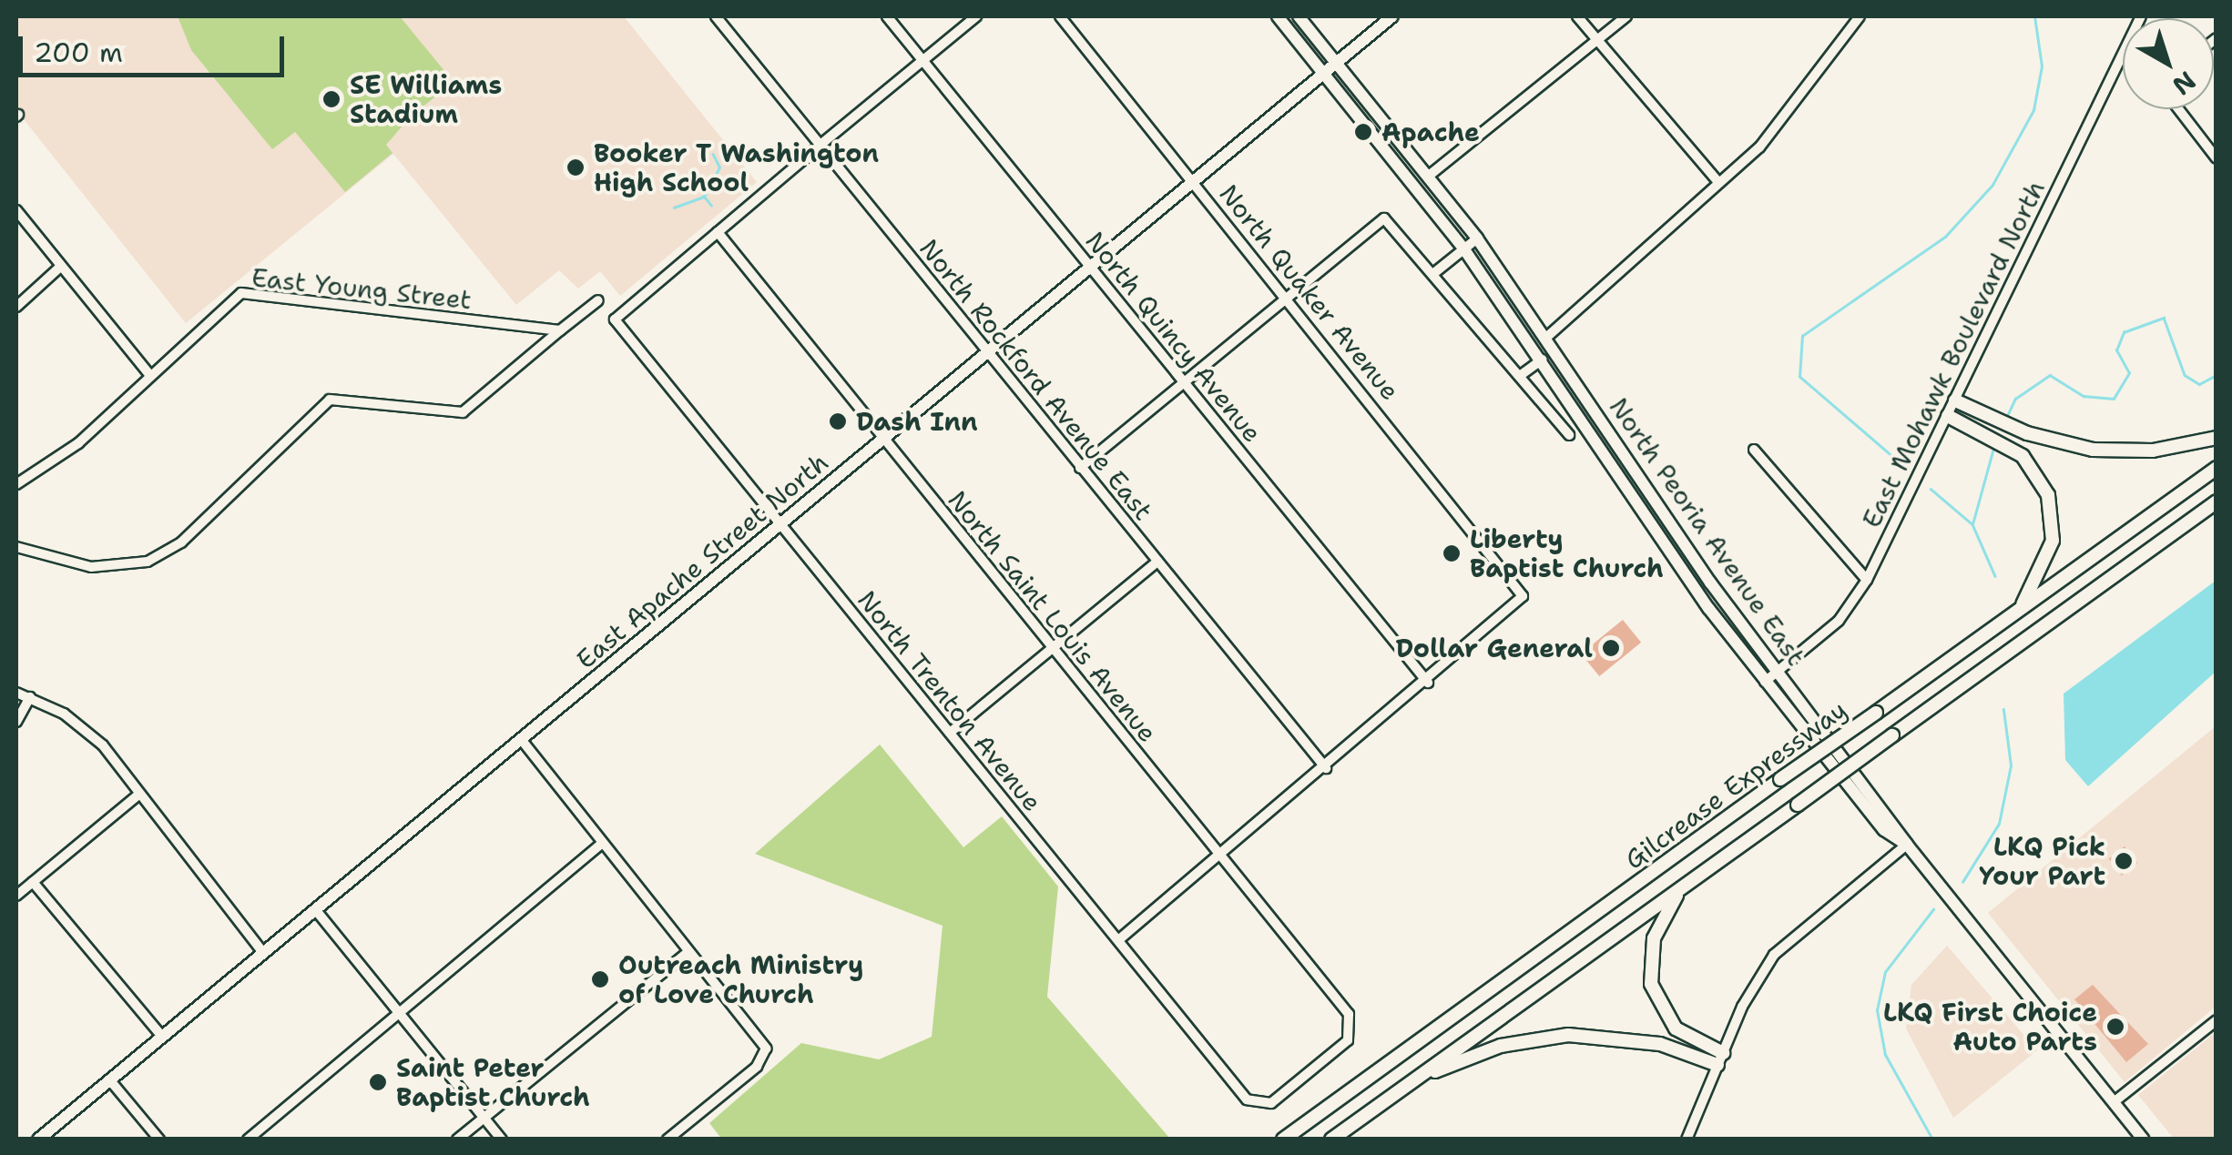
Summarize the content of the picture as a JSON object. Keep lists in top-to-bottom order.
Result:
{
  "streets": {
    "highway": ["Gilcrease Expressway"],
    "main road": ["North Peoria Avenue East", "East Apache Street North"],
    "street": [
      "East Young Street",
      "North Quaker Avenue",
      "North Quincy Avenue",
      "East Mohawk Boulevard North",
      "North Rockford Avenue East",
      "North Saint Louis Avenue",
      "North Trenton Avenue"
    ]
  },
  "crossings": [
    ["North Quaker Avenue", "North Quincy Avenue"],
    ["North Quaker Avenue", "East Apache Street North"],
    ["North Quincy Avenue", "East Apache Street North"],
    ["East Mohawk Boulevard North", "North Peoria Avenue East"],
    ["North Rockford Avenue East", "East Apache Street North"],
    ["North Peoria Avenue East", "East Apache Street North"],
    ["East Apache Street North", "North Saint Louis Avenue"],
    ["East Apache Street North", "North Trenton Avenue"],
    ["North Saint Louis Avenue", "North Trenton Avenue"]
  ],
  "places": [
    "SE Williams Stadium",
    "Apache",
    "Booker T Washington High School",
    "Dash Inn",
    "Liberty Baptist Church",
    "Dollar General",
    "LKQ Pick Your Part",
    "Outreach Ministry of Love Church",
    "LKQ First Choice Auto Parts",
    "Saint Peter Baptist Church"
  ],
  "scale_bar": "200 m",
  "north": "bottom right"
}
